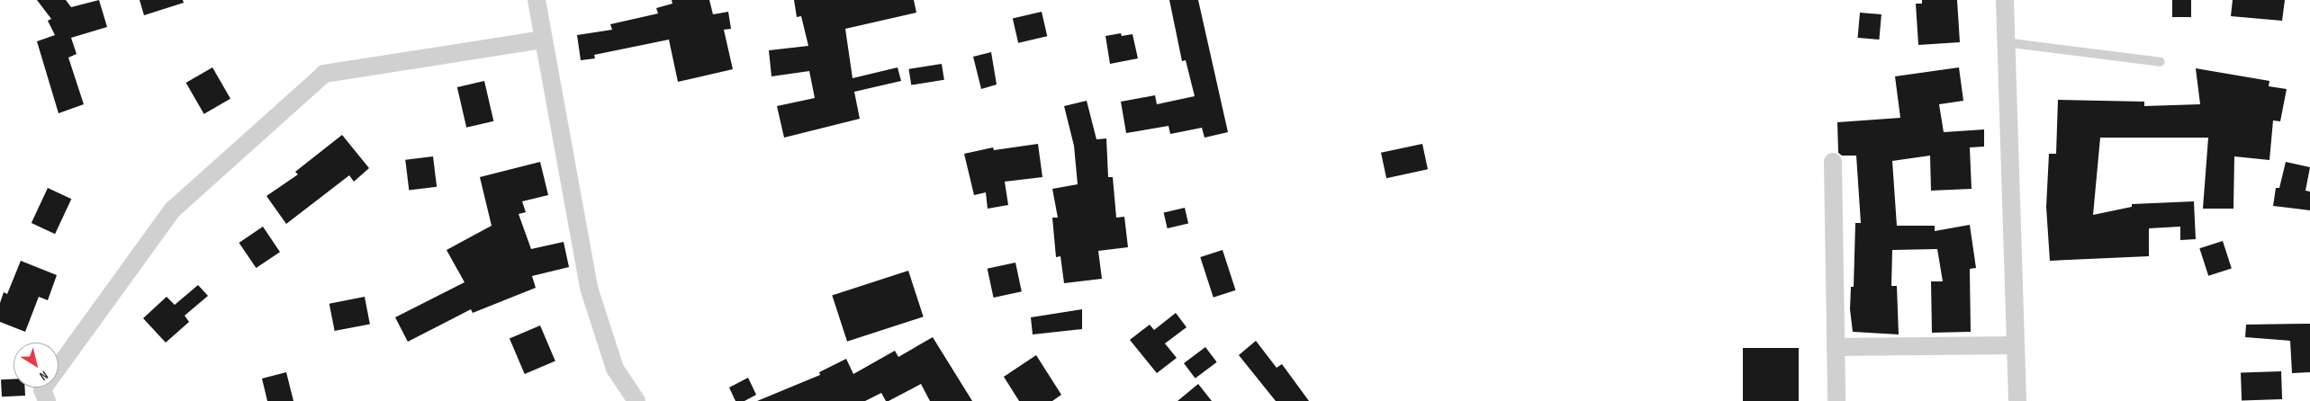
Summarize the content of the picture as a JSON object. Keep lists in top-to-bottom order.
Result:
{
  "north": "bottom right"
}
